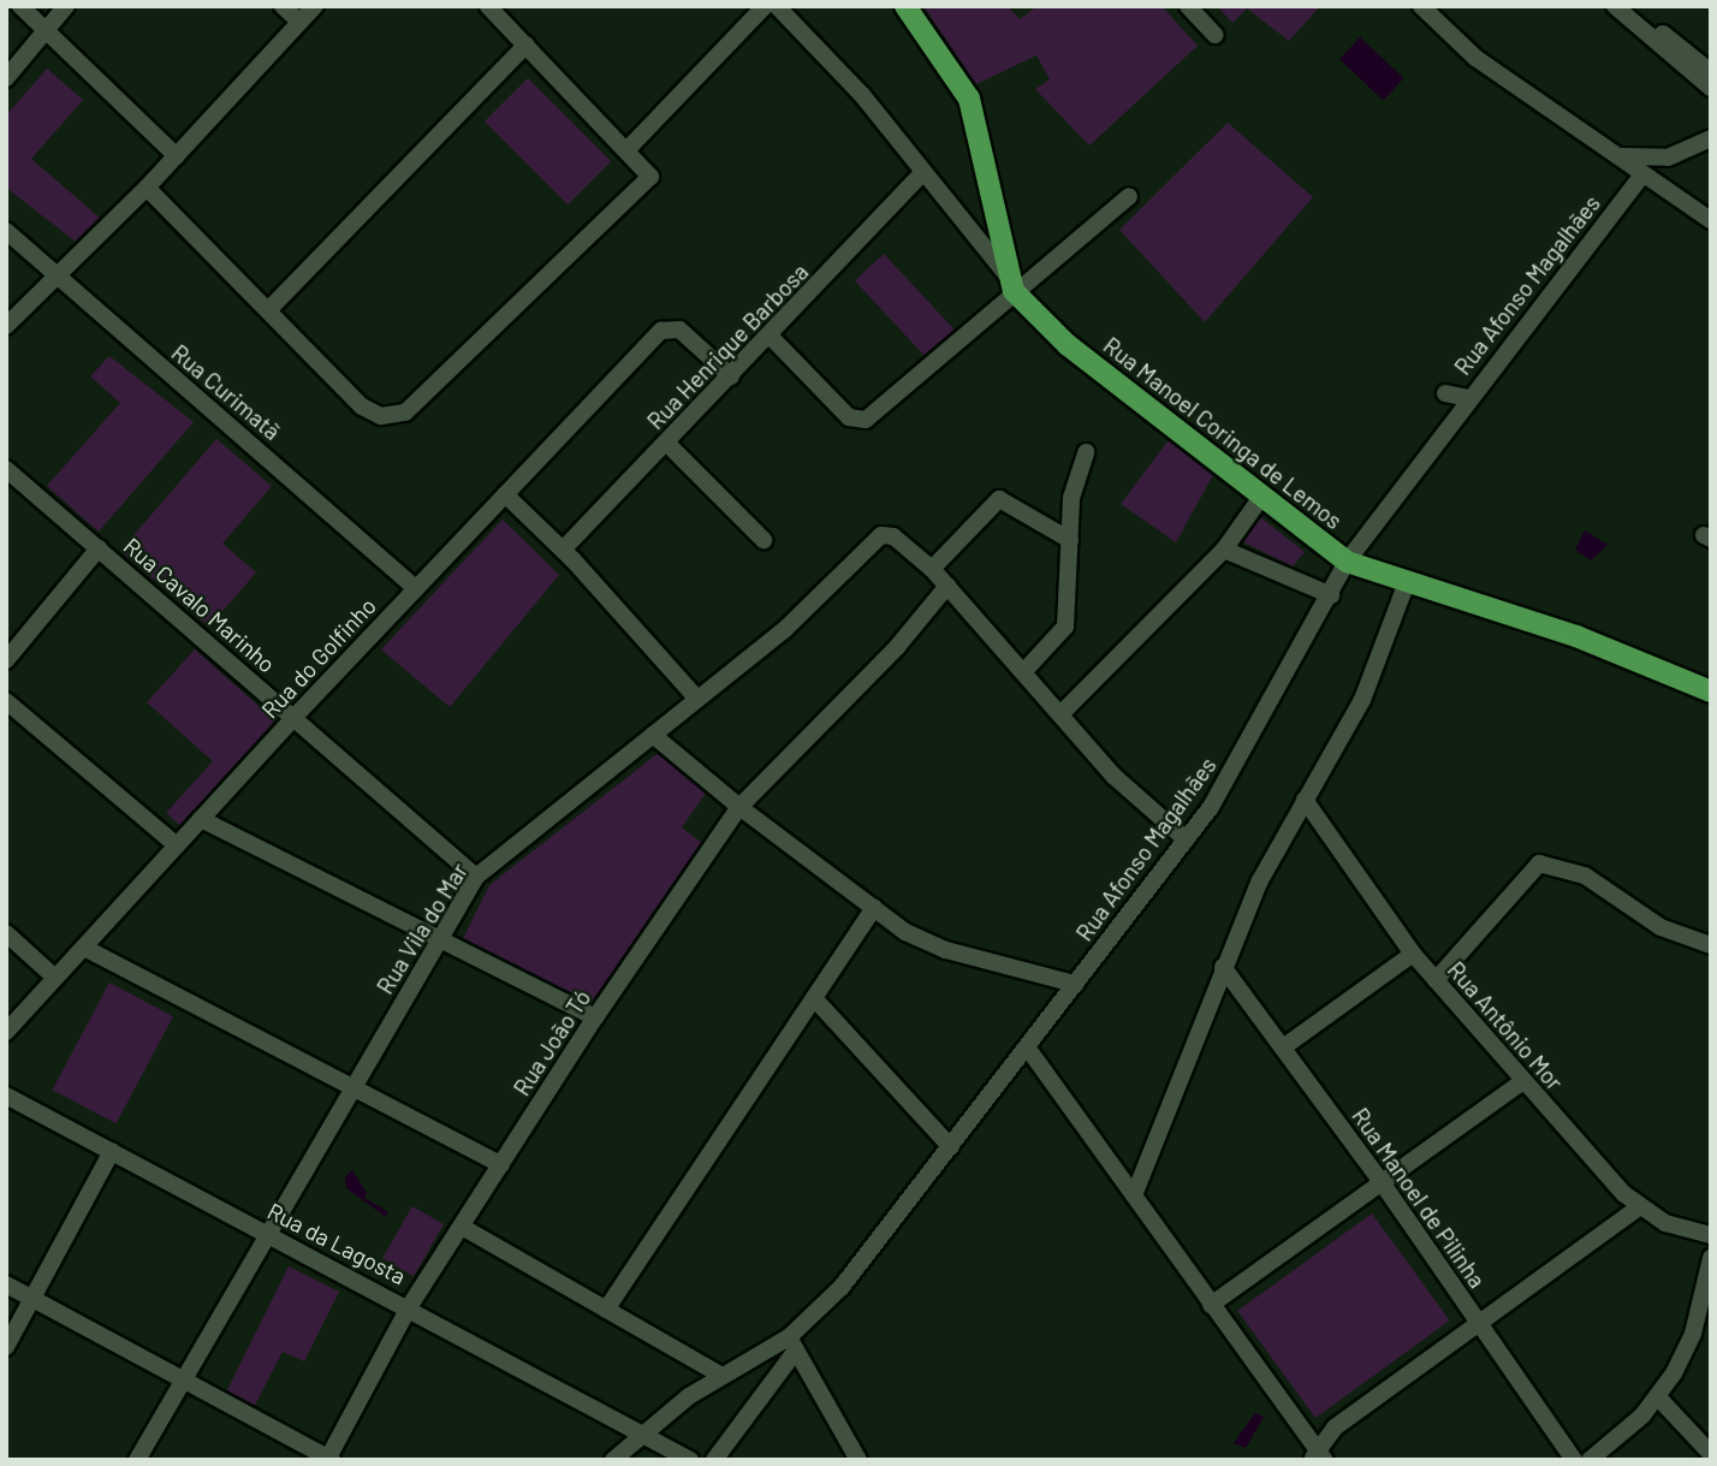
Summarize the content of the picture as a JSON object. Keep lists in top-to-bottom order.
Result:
{
  "streets": {
    "main road": ["Rua Manoel Coringa de Lemos"],
    "street": [
      "Rua Afonso Magalhães",
      "Rua Henrique Barbosa",
      "Rua Curimatã",
      "Rua Cavalo Marinho",
      "Rua do Golfinho",
      "Rua Vila do Mar",
      "Rua Antônio Mor",
      "Rua João Tó",
      "Rua Manoel de Pilinha",
      "Rua da Lagosta"
    ]
  },
  "crossings": [
    ["Rua Afonso Magalhães", "Rua Manoel Coringa de Lemos"],
    ["Rua Afonso Magalhães", "Rua da Lagosta"],
    ["Rua Henrique Barbosa", "Rua do Golfinho"],
    ["Rua Curimatã", "Rua do Golfinho"],
    ["Rua Cavalo Marinho", "Rua do Golfinho"],
    ["Rua Cavalo Marinho", "Rua Vila do Mar"],
    ["Rua Vila do Mar", "Rua da Lagosta"],
    ["Rua João Tó", "Rua da Lagosta"]
  ]
}
